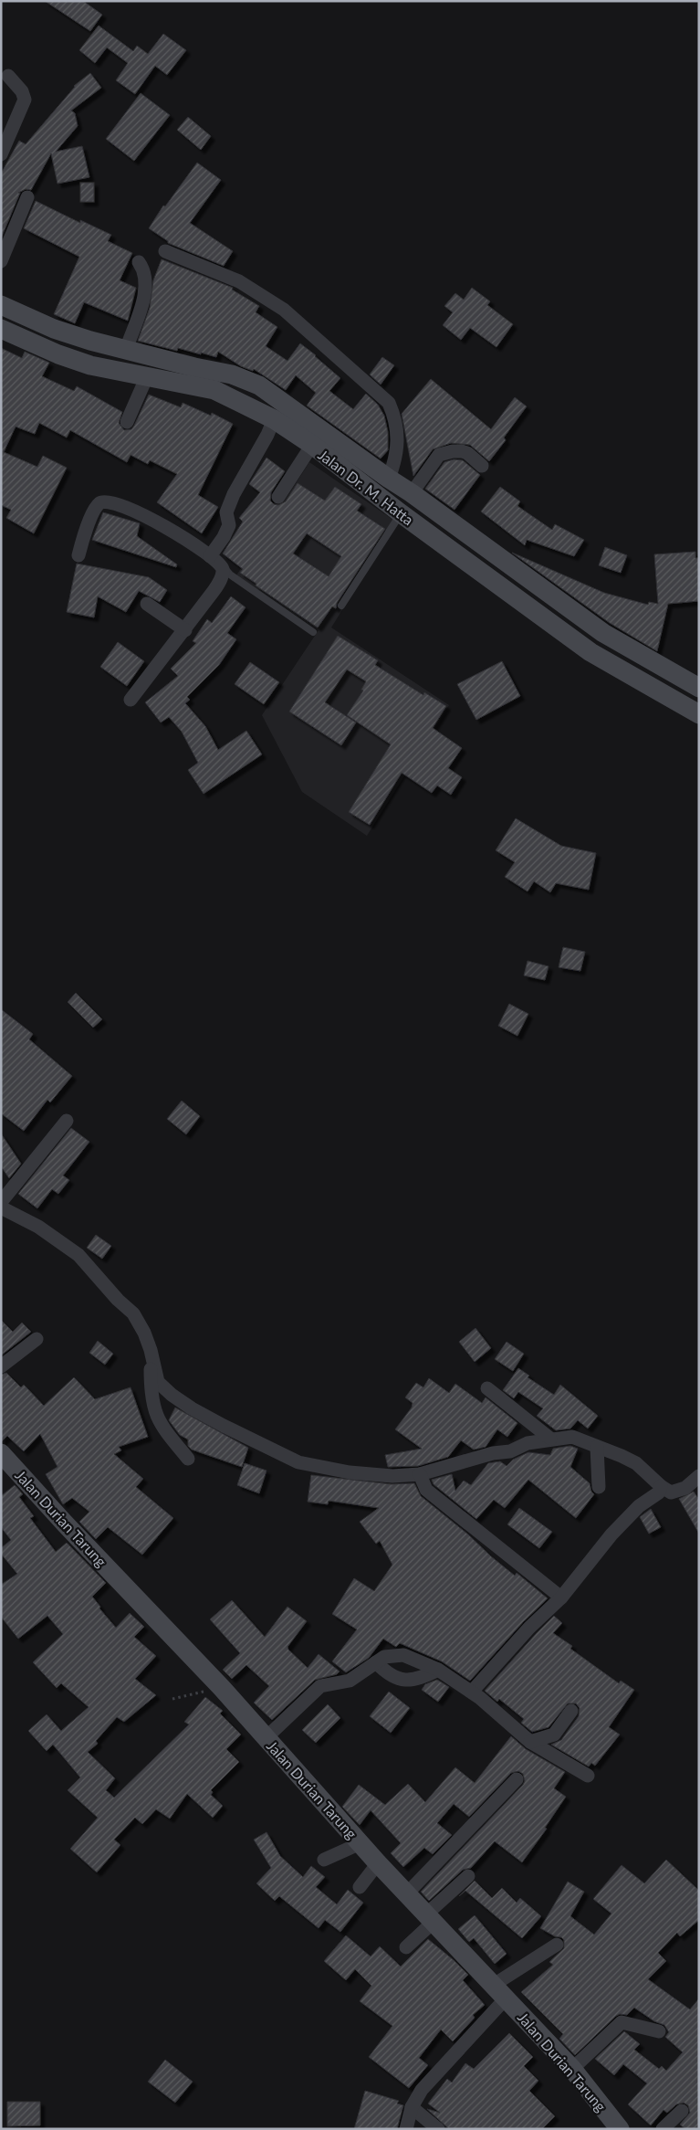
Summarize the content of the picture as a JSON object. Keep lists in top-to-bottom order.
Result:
{
  "streets": {
    "main road": ["Jalan Dr. M. Hatta", "Jalan Durian Tarung"]
  }
}
